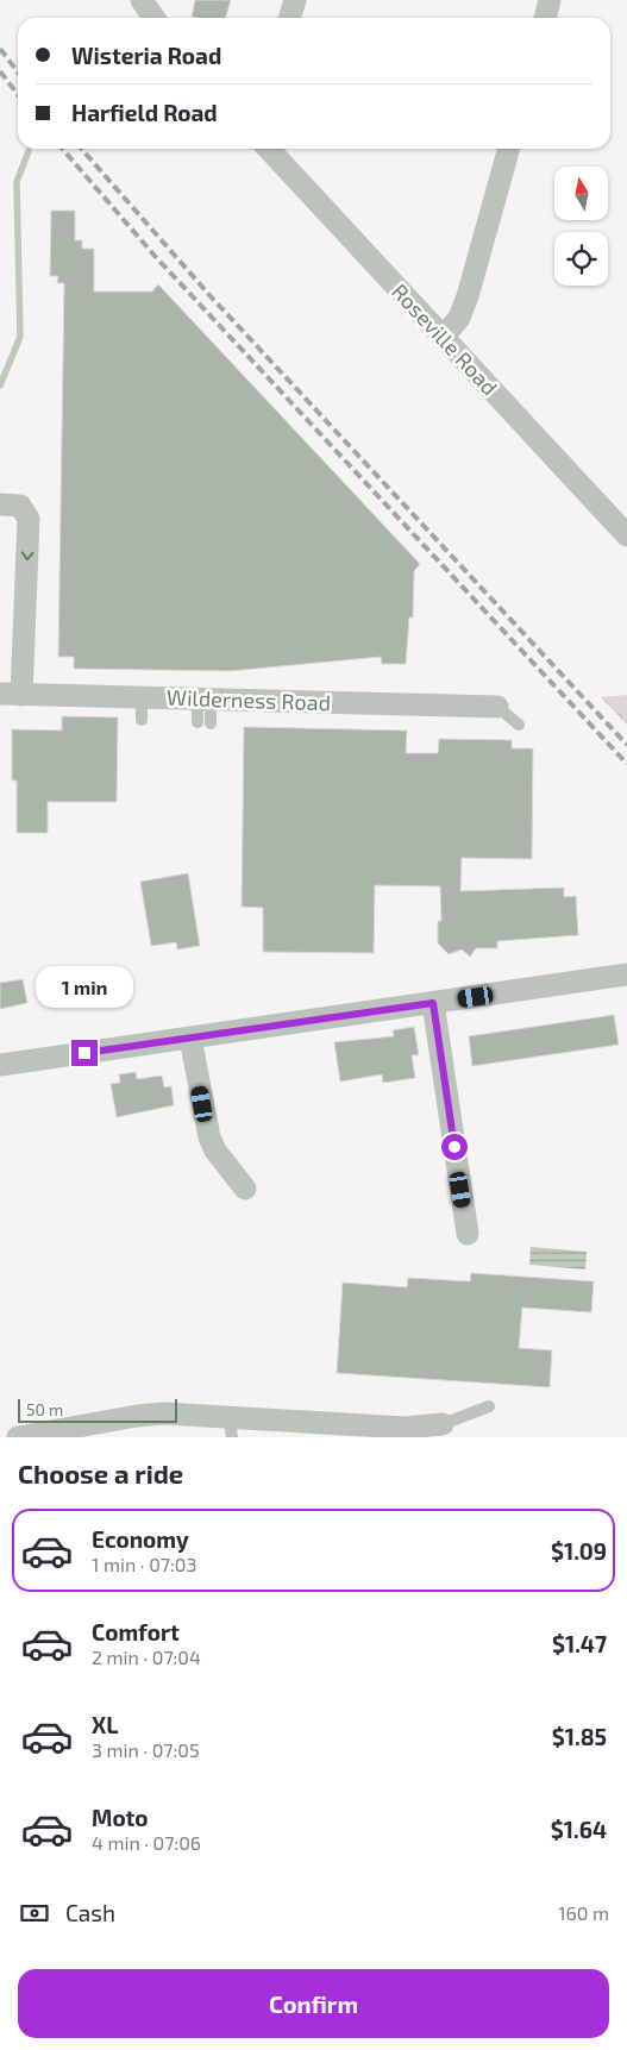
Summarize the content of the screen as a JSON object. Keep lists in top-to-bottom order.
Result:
{
  "streets": {
    "street": ["Roseville Road", "Wilderness Road"]
  },
  "scale_bar": "50 m",
  "north": "top",
  "page": {
    "banner": ["Wisteria Road", "Harfield Road"],
    "bubble": "1 min",
    "scale": "50 m",
    "heading": "Choose a ride",
    "list": [
      {
        "name": "Economy",
        "note": "1 min · 07:03",
        "value": "$1.09"
      },
      {
        "name": "Comfort",
        "note": "2 min · 07:04",
        "value": "$1.47"
      },
      {
        "name": "XL",
        "note": "3 min · 07:05",
        "value": "$1.85"
      },
      {
        "name": "Moto",
        "note": "4 min · 07:06",
        "value": "$1.64"
      }
    ],
    "pay": ["Cash", "160 m"],
    "buttons": "Confirm"
  }
}
